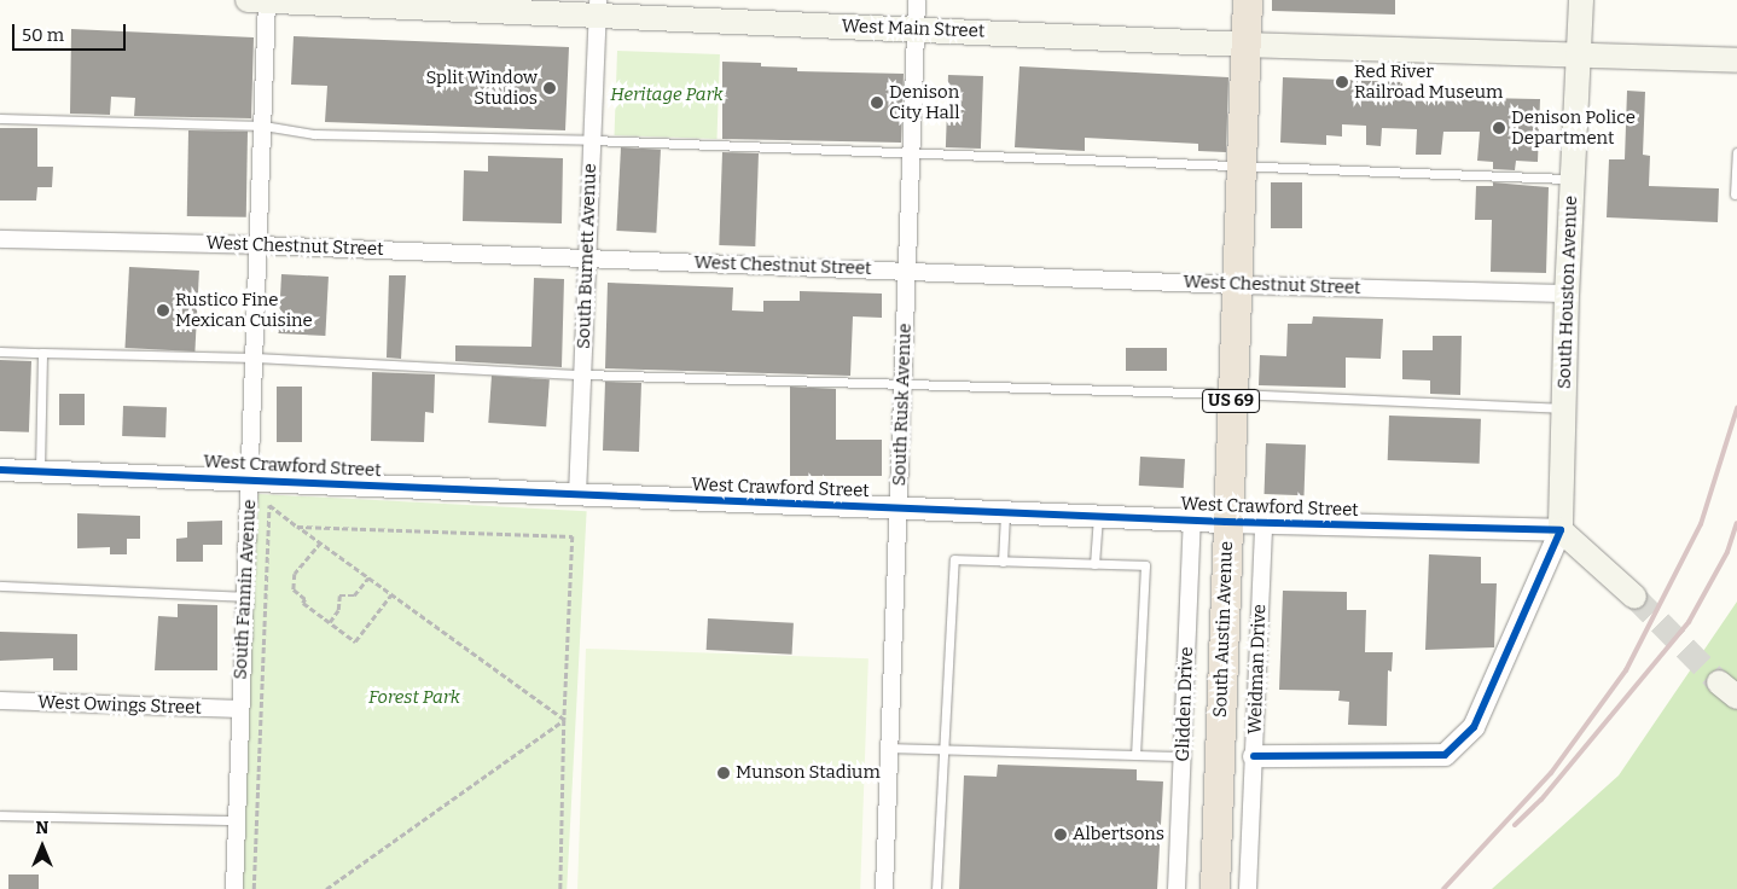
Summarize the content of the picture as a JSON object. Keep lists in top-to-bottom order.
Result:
{
  "streets": {
    "highway": ["US 69", "South Austin Avenue"],
    "main road": ["West Main Street", "South Houston Avenue"],
    "street": [
      "West Chestnut Street",
      "South Burnett Avenue",
      "South Rusk Avenue",
      "West Crawford Street",
      "South Fannin Avenue",
      "Weidman Drive",
      "Glidden Drive",
      "West Owings Street"
    ]
  },
  "crossings": [
    ["West Main Street", "South Burnett Avenue"],
    ["West Main Street", "South Houston Avenue"],
    ["West Main Street", "US 69"],
    ["West Main Street", "South Rusk Avenue"],
    ["West Main Street", "South Fannin Avenue"],
    ["West Main Street", "South Austin Avenue"],
    ["West Chestnut Street", "South Burnett Avenue"],
    ["West Chestnut Street", "South Houston Avenue"],
    ["West Chestnut Street", "South Rusk Avenue"],
    ["West Chestnut Street", "South Fannin Avenue"],
    ["West Chestnut Street", "South Austin Avenue"],
    ["South Burnett Avenue", "West Crawford Street"],
    ["South Houston Avenue", "West Crawford Street"],
    ["US 69", "South Austin Avenue"],
    ["South Rusk Avenue", "West Crawford Street"],
    ["West Crawford Street", "South Fannin Avenue"],
    ["West Crawford Street", "South Austin Avenue"],
    ["West Crawford Street", "Weidman Drive"],
    ["West Crawford Street", "Glidden Drive"],
    ["South Fannin Avenue", "West Owings Street"]
  ],
  "parks": ["Heritage Park", "Forest Park"],
  "places": [
    "Red River Railroad Museum",
    "Split Window Studios",
    "Denison City Hall",
    "Denison Police Department",
    "Rustico Fine Mexican Cuisine",
    "Munson Stadium",
    "Albertsons"
  ],
  "scale_bar": "50 m",
  "north": "top"
}
